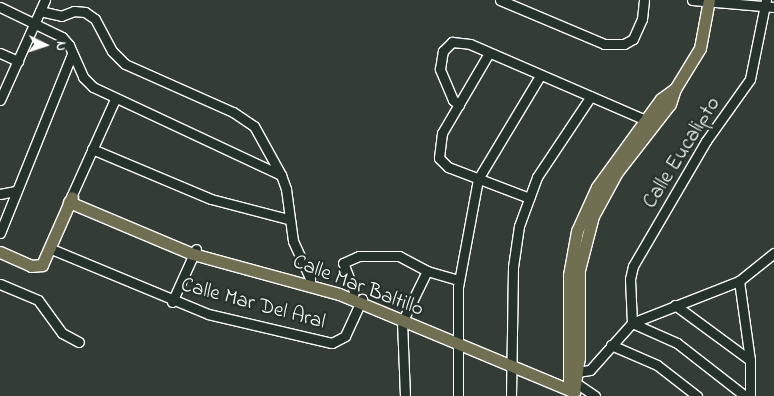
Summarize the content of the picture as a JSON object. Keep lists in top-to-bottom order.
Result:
{
  "streets": {
    "main road": ["Calle Mar Baltillo"],
    "street": ["Calle Eucalipto", "Calle Mar Del Aral"]
  },
  "crossings": [
    ["Calle Mar Baltillo", "Calle Mar Del Aral"]
  ],
  "north": "right"
}
